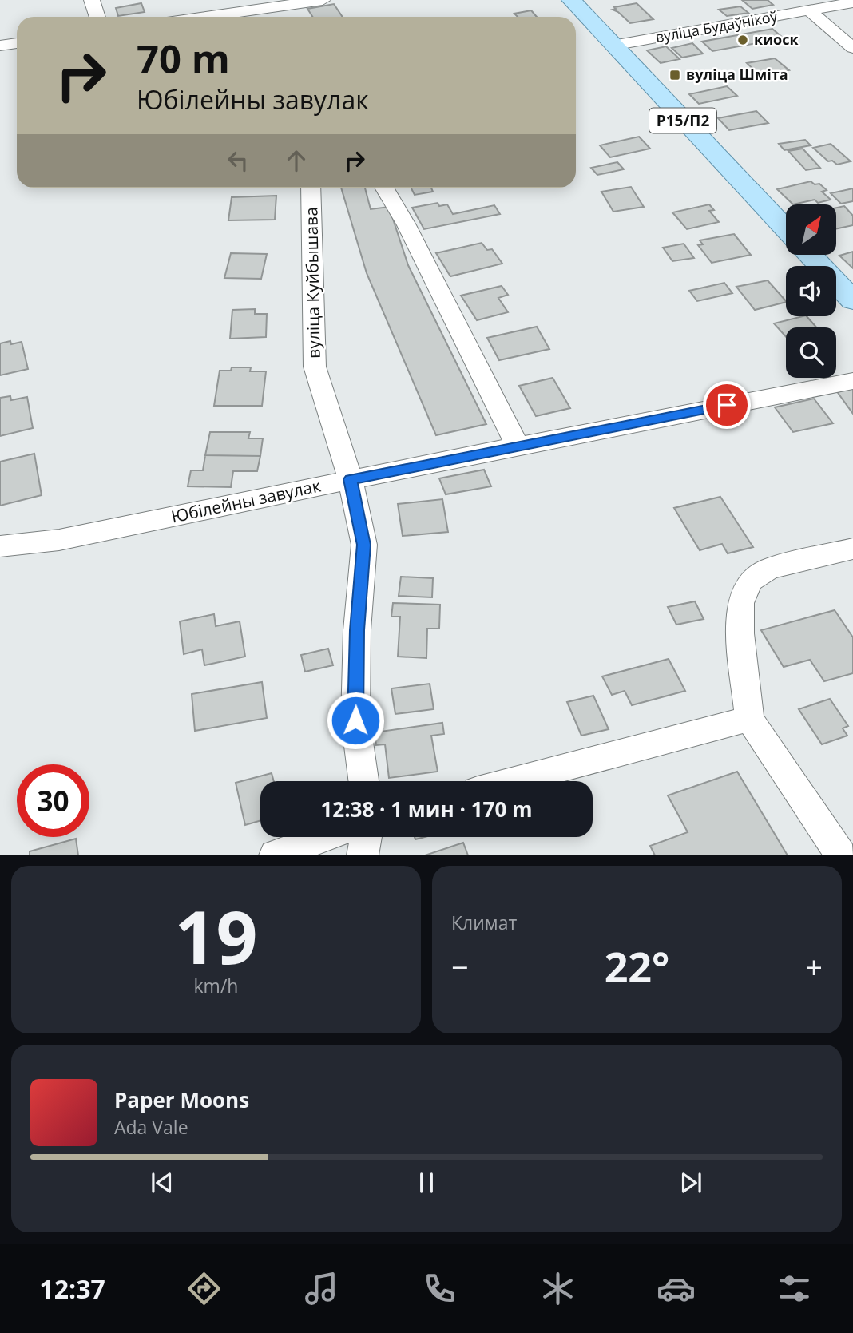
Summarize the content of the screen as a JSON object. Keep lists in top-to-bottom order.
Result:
{
  "streets": {
    "main road": ["Р15/П2"],
    "street": ["вуліца Будаўнікоў", "вуліца Куйбышава", "Юбілейны завулак"]
  },
  "crossings": [
    ["вуліца Будаўнікоў", "Р15/П2"],
    ["вуліца Куйбышава", "Юбілейны завулак"]
  ],
  "places": {
    "other": ["киоск"],
    "transit": ["вуліца Шміта"]
  },
  "north": "top right",
  "page": {
    "turn": ["70 m", "Юбілейны завулак"],
    "limit": "30",
    "trip": "12:38 · 1 мин · 170 m",
    "tile": [
      ["19", "km/h"],
      "Климат"
    ],
    "heat": ["−", "22°", "+"],
    "song": ["Paper Moons", "Ada Vale"],
    "tabs": "12:37"
  }
}
